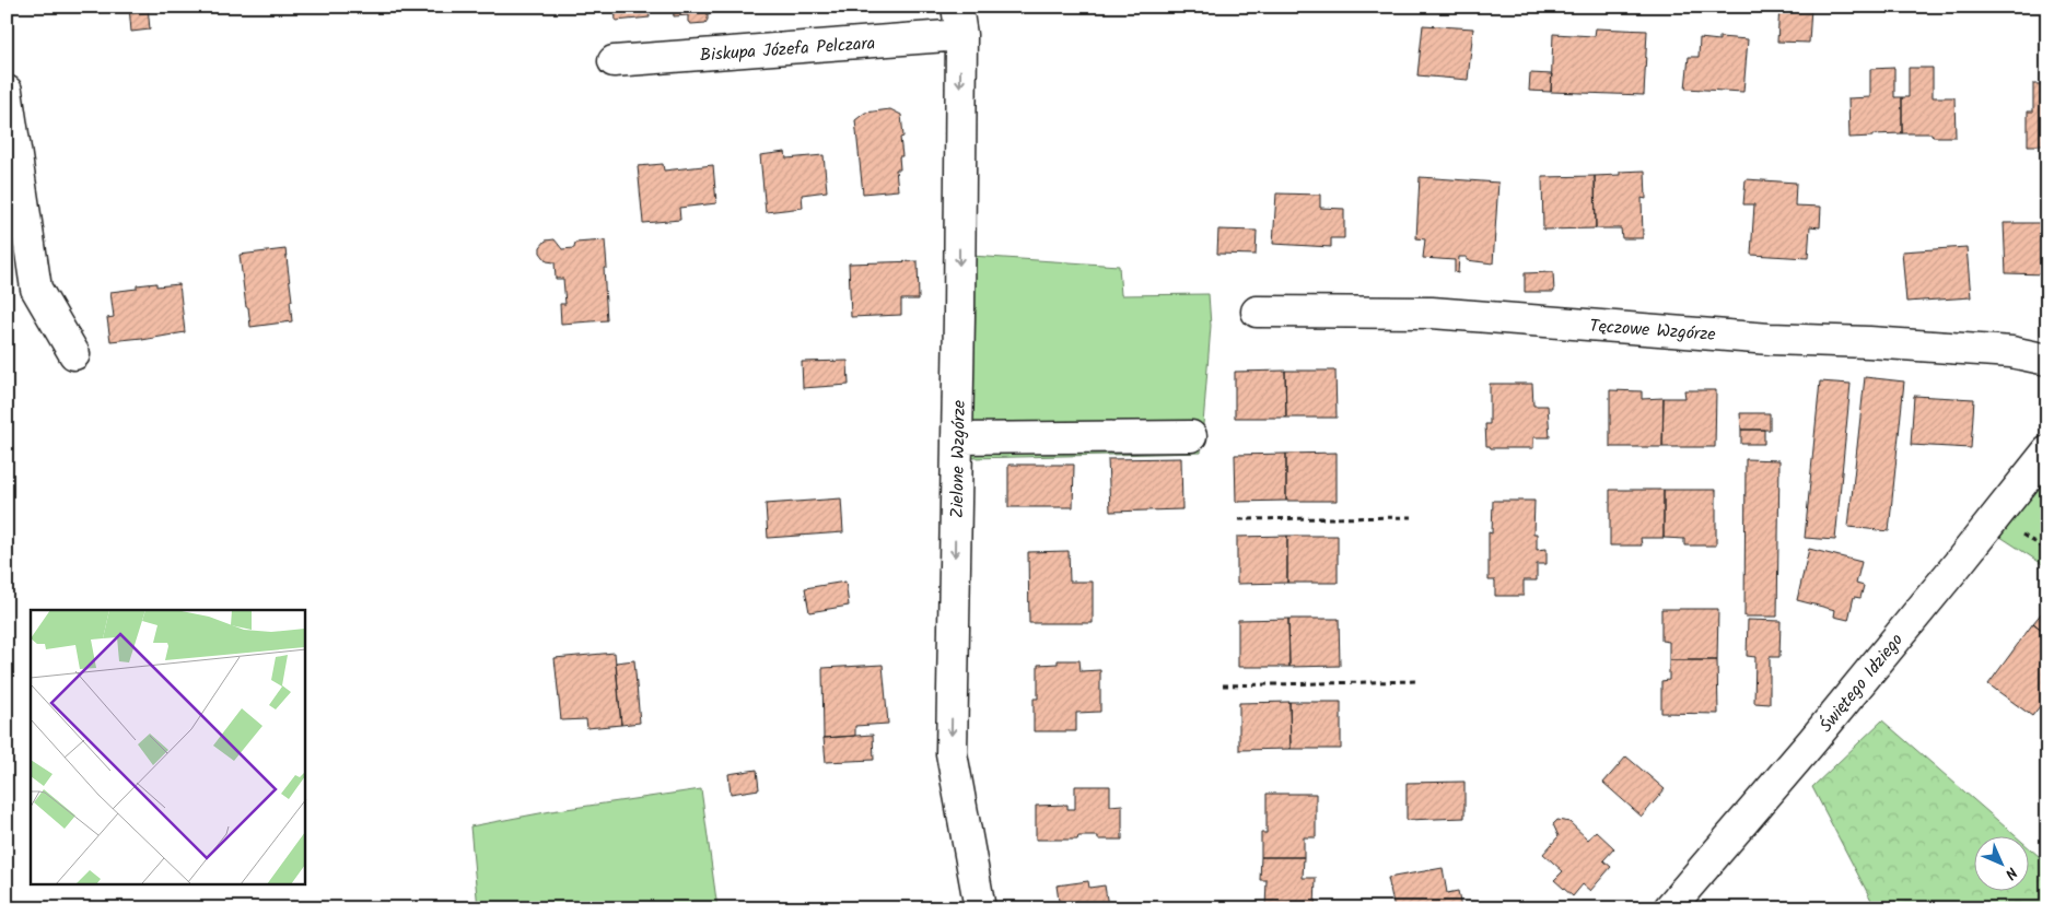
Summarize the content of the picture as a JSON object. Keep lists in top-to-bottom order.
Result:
{
  "streets": {
    "street": [
      "Biskupa Józefa Pelczara",
      "Tęczowe Wzgórze",
      "Zielone Wzgórze",
      "Świętego Idziego"
    ]
  },
  "crossings": [
    ["Biskupa Józefa Pelczara", "Zielone Wzgórze"]
  ],
  "one_way": ["Zielone Wzgórze"],
  "north": "bottom right"
}
